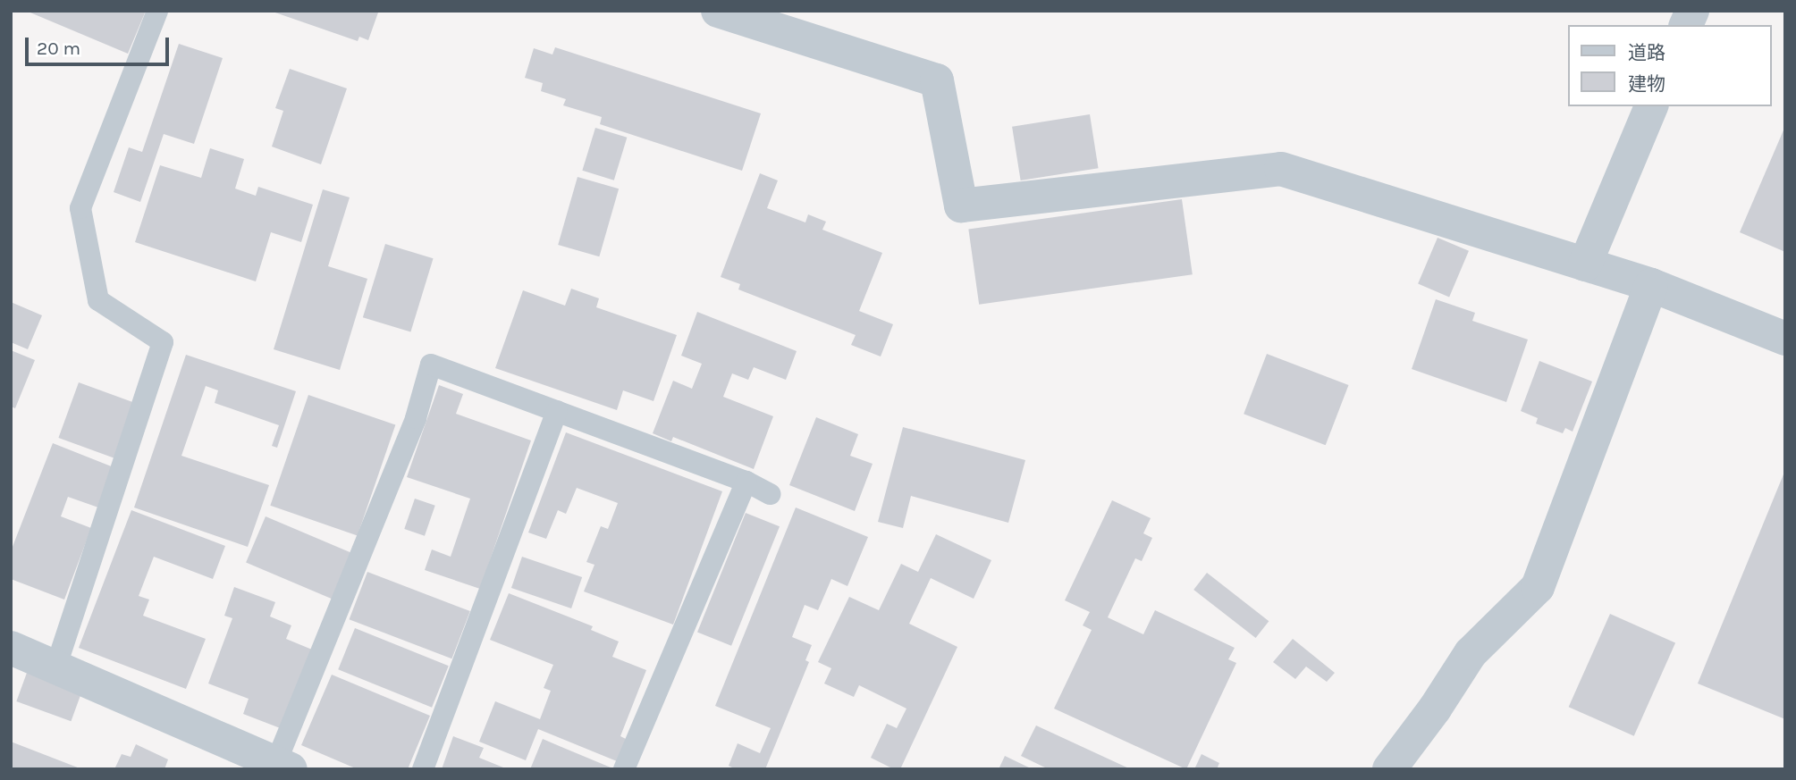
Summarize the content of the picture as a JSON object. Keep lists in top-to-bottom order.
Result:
{
  "legend": ["道路", "建物"],
  "scale_bar": "20 m"
}
